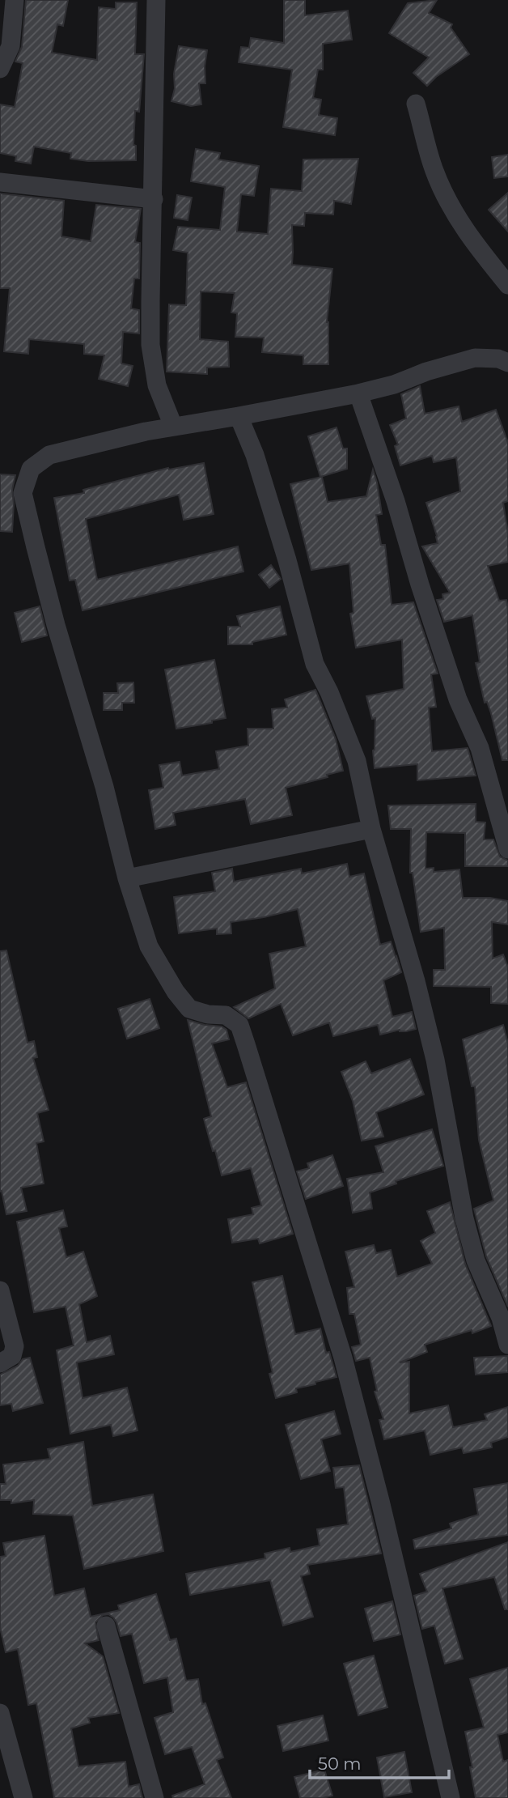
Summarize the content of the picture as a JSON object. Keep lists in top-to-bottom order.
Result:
{
  "scale_bar": "50 m"
}
